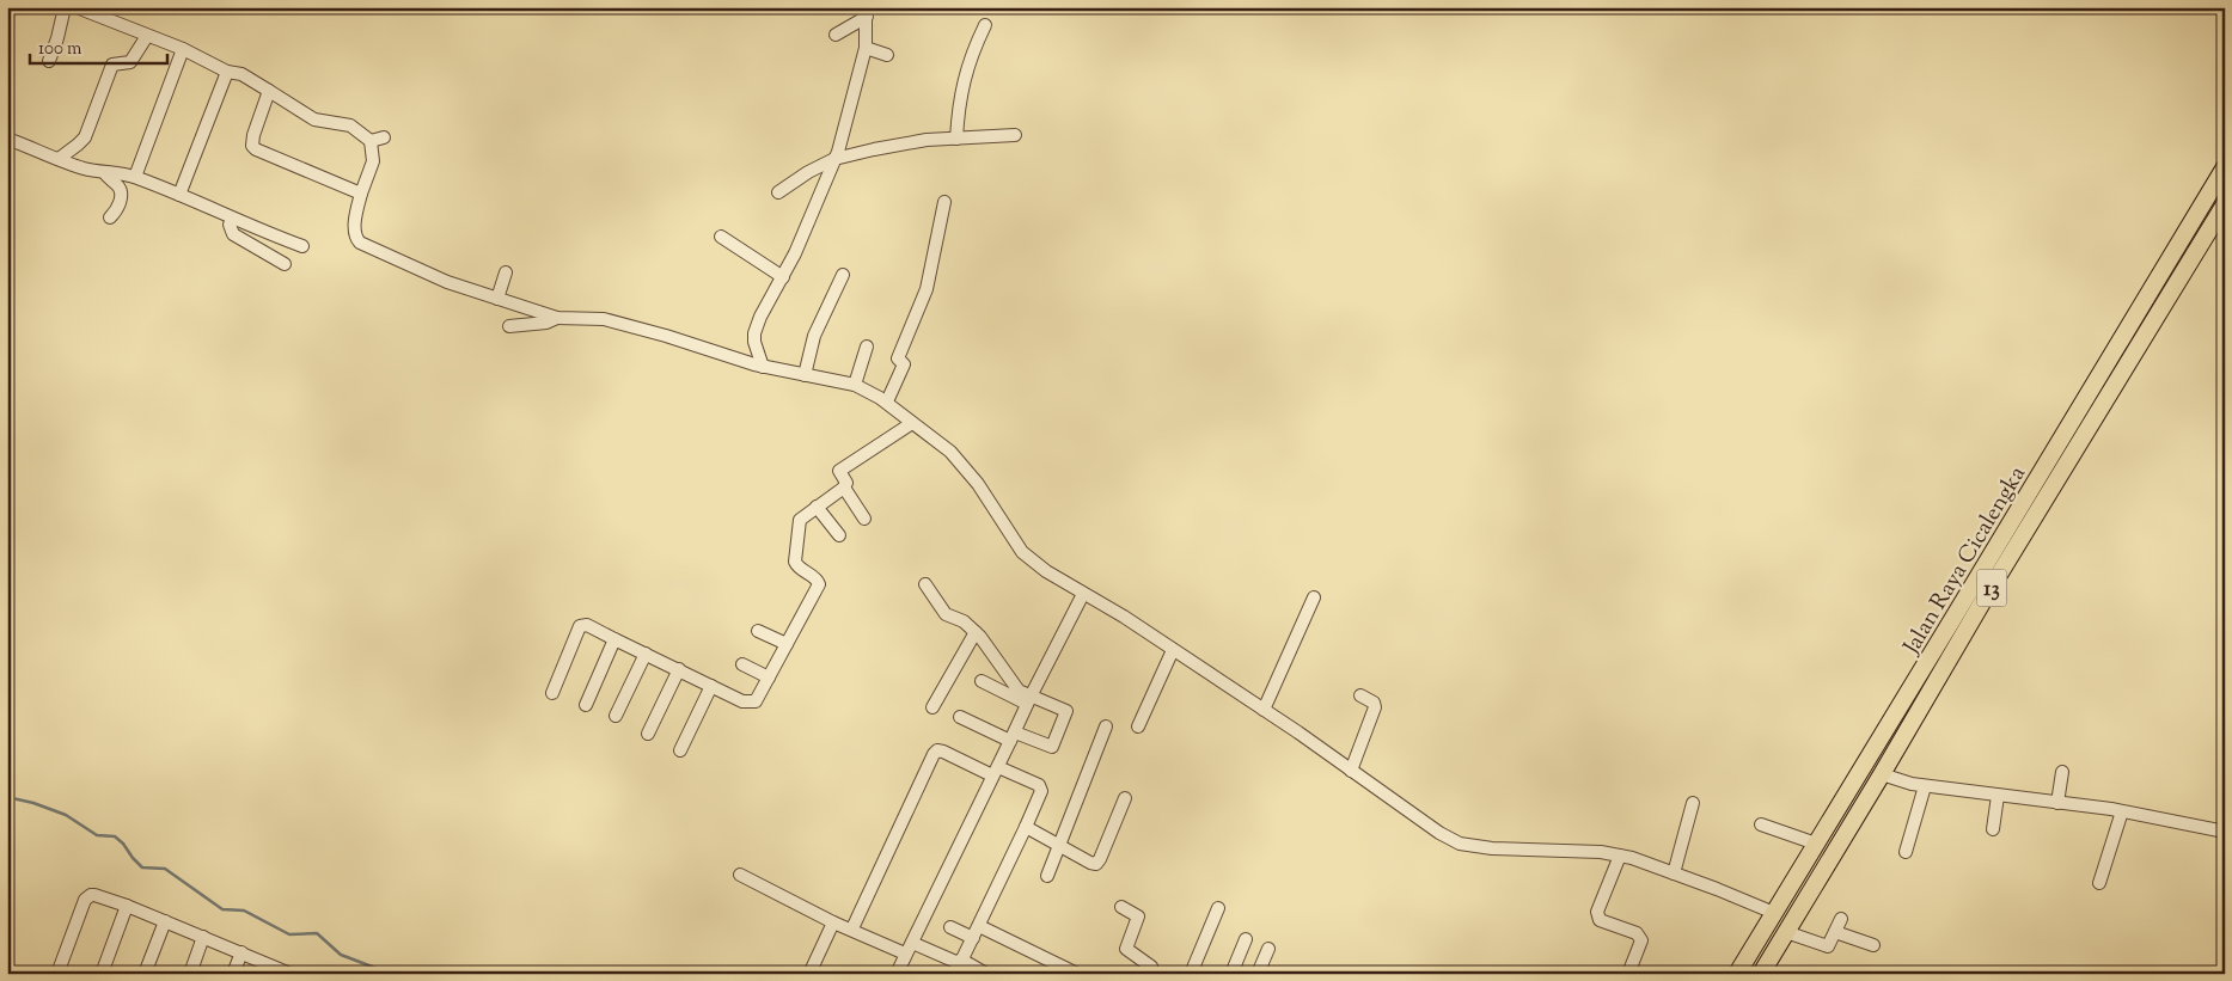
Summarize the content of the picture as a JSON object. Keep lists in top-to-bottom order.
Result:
{
  "streets": {
    "highway": ["Jalan Raya Cicalengka", "13"]
  },
  "scale_bar": "100 m"
}
